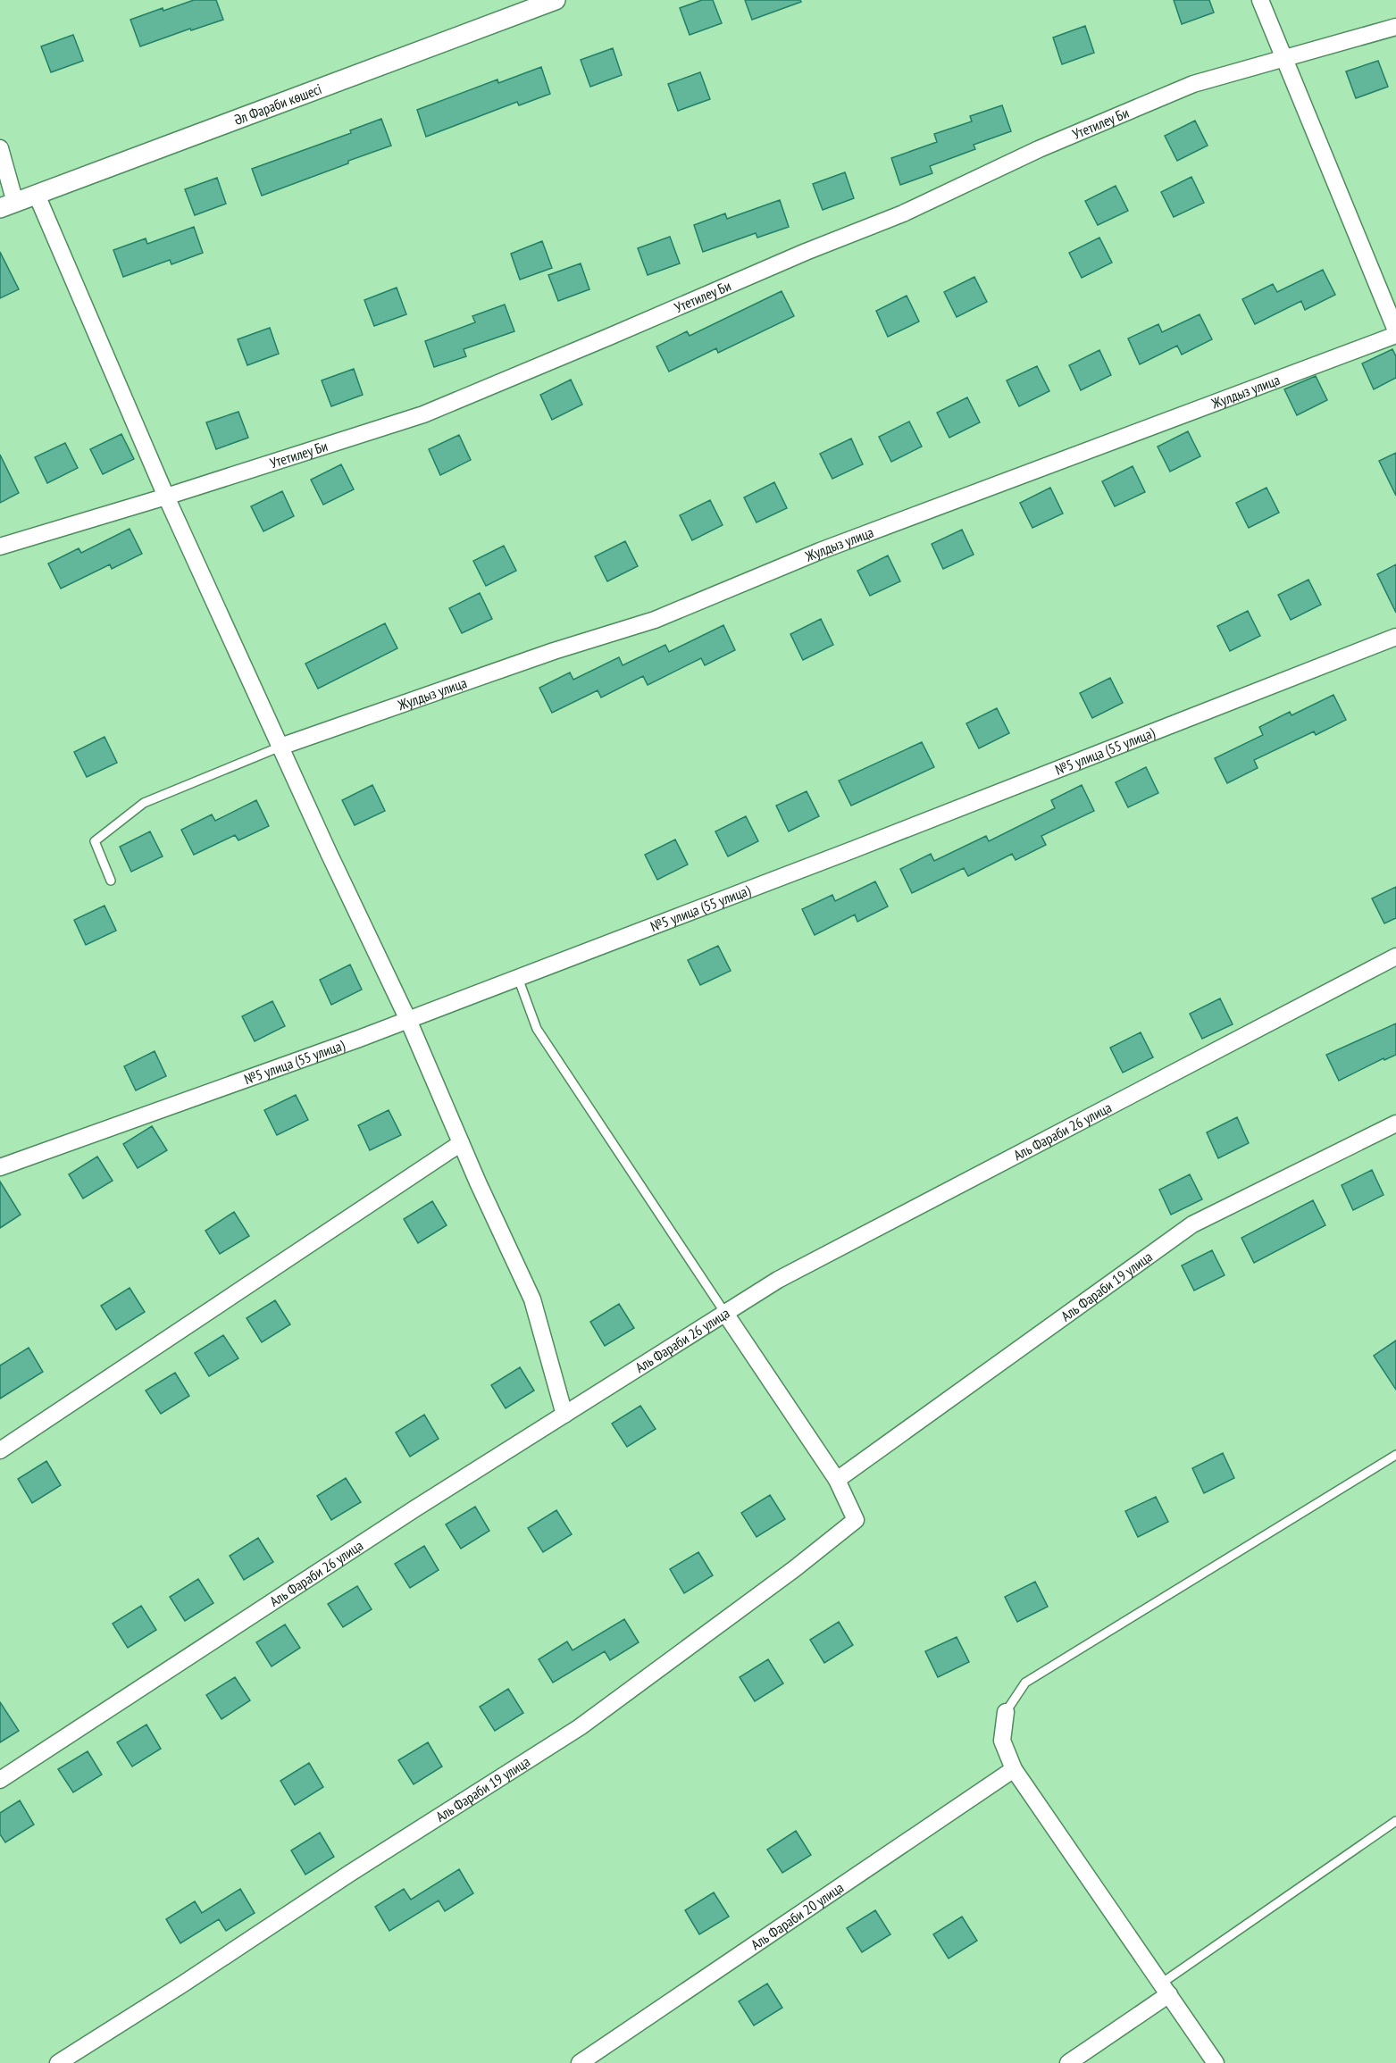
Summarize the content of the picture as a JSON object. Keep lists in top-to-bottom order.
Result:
{
  "streets": {
    "street": [
      "Әл Фараби көшесі",
      "Утетилеу Би",
      "Жулдыз улица",
      "№5 улица (55 улица)",
      "Аль Фараби 26 улица",
      "Аль Фараби 19 улица",
      "Аль Фараби 20 улица"
    ]
  },
  "crossings": [
    ["Аль Фараби 26 улица", "Аль Фараби 19 улица"]
  ]
}
